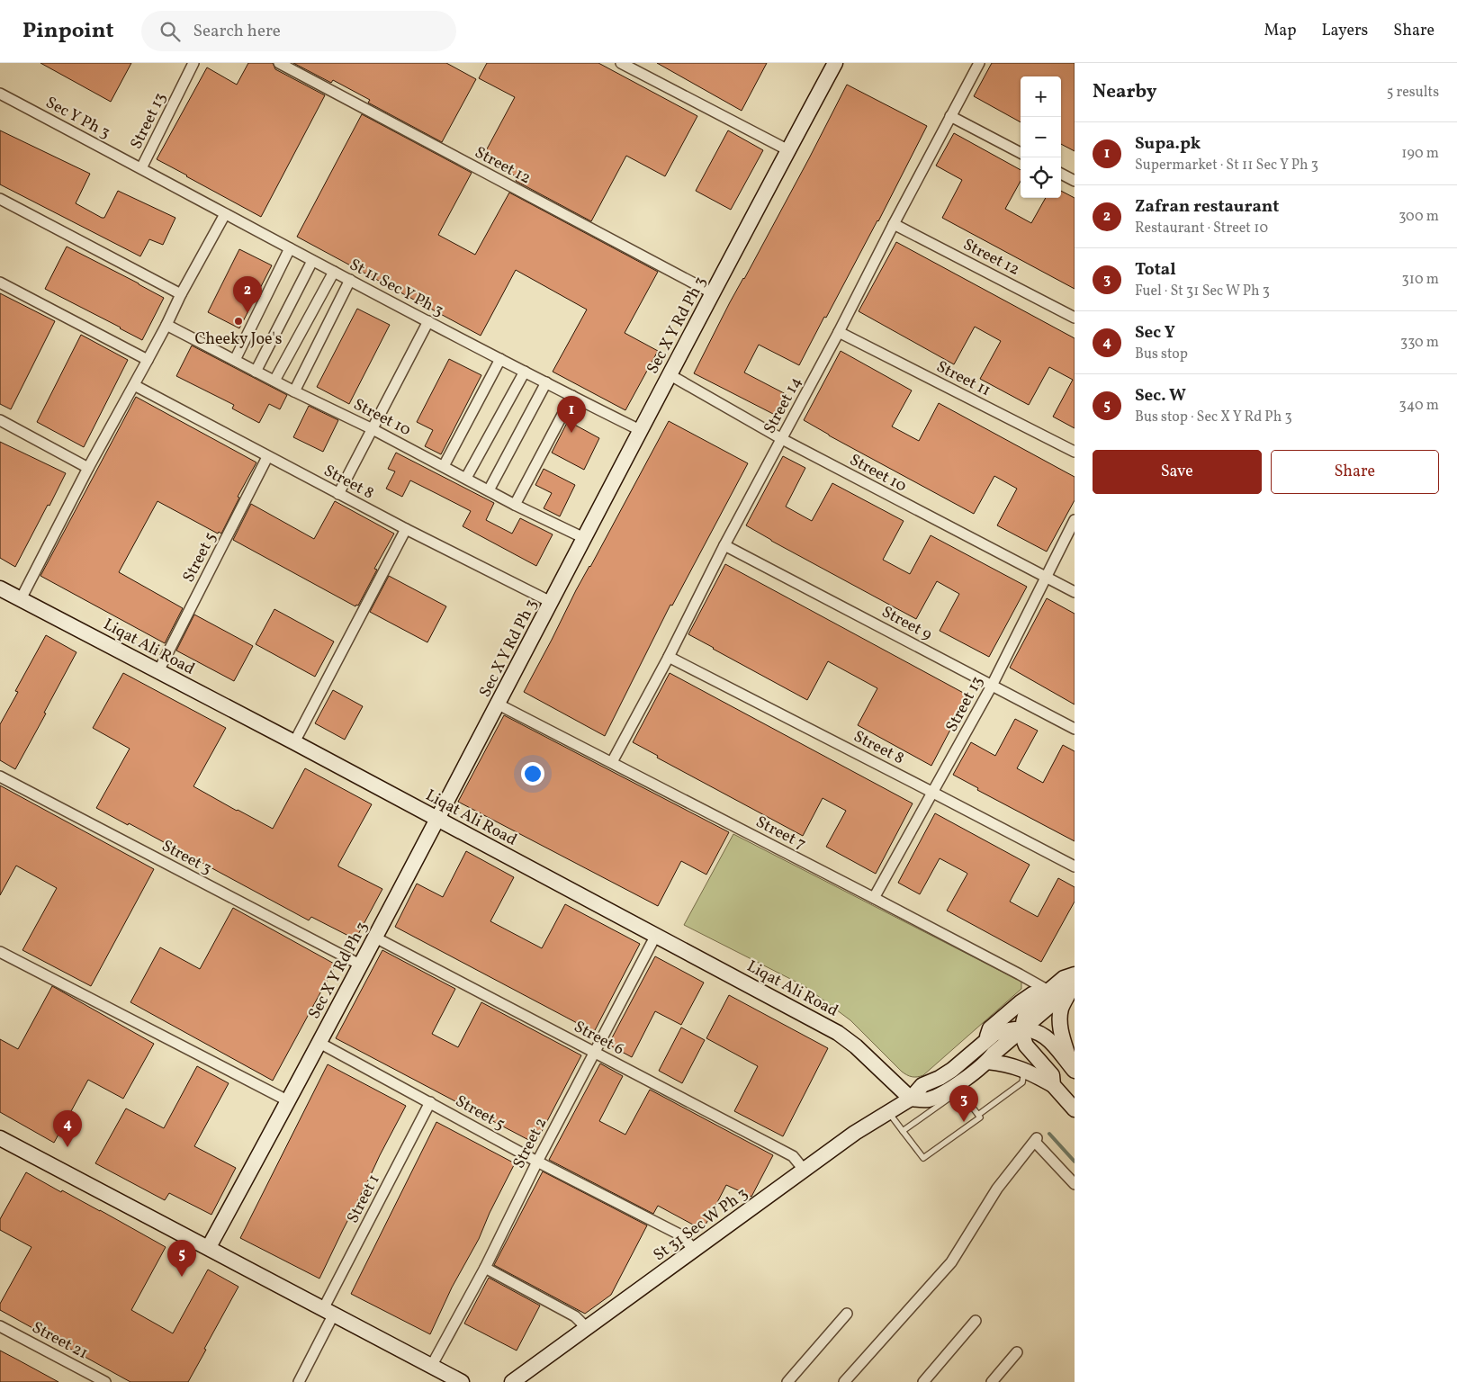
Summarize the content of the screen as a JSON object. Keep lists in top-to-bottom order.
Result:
{
  "streets": {
    "street": [
      "Sec Y Ph 3",
      "Street 13",
      "Street 12",
      "St 11 Sec Y Ph 3",
      "Sec X Y Rd Ph 3",
      "Street 11",
      "Street 14",
      "Street 10",
      "Street 8",
      "Street 5",
      "Street 9",
      "Liqat Ali Road",
      "Street 7",
      "Street 3",
      "Street 6",
      "Street 2",
      "Street 1",
      "St 31 Sec W Ph 3",
      "Street 21"
    ]
  },
  "crossings": [
    ["Sec Y Ph 3", "Street 13"],
    ["Sec Y Ph 3", "St 11 Sec Y Ph 3"],
    ["Street 13", "St 11 Sec Y Ph 3"],
    ["Street 13", "Street 10"],
    ["Street 13", "Street 8"],
    ["Street 13", "Street 9"],
    ["Street 13", "Street 7"],
    ["Street 12", "Sec X Y Rd Ph 3"],
    ["Street 12", "Street 14"],
    ["St 11 Sec Y Ph 3", "Sec X Y Rd Ph 3"],
    ["Sec X Y Rd Ph 3", "Street 10"],
    ["Sec X Y Rd Ph 3", "Street 8"],
    ["Sec X Y Rd Ph 3", "Street 5"],
    ["Sec X Y Rd Ph 3", "Liqat Ali Road"],
    ["Sec X Y Rd Ph 3", "Street 7"],
    ["Sec X Y Rd Ph 3", "Street 3"],
    ["Sec X Y Rd Ph 3", "Street 6"],
    ["Street 11", "Street 14"],
    ["Street 14", "Street 10"],
    ["Street 14", "Street 8"],
    ["Street 14", "Street 9"],
    ["Street 14", "Street 7"],
    ["Street 8", "Street 5"],
    ["Street 5", "Liqat Ali Road"],
    ["Street 5", "Street 2"],
    ["Street 5", "Street 1"],
    ["Street 5", "St 31 Sec W Ph 3"],
    ["Liqat Ali Road", "Street 2"],
    ["Liqat Ali Road", "St 31 Sec W Ph 3"],
    ["Street 6", "Street 2"],
    ["Street 6", "St 31 Sec W Ph 3"]
  ],
  "places": ["Cheeky Joe's"],
  "page": {
    "header": "Pinpoint",
    "search": "Search here",
    "nav": ["Map", "Layers", "Share"],
    "heading": ["Nearby", "5 results"],
    "map_buttons": ["+", "−"],
    "list": [
      {
        "mark": "1",
        "name": "Supa.pk",
        "note": "Supermarket · St 11 Sec Y Ph 3",
        "value": "190 m"
      },
      {
        "mark": "2",
        "name": "Zafran restaurant",
        "note": "Restaurant · Street 10",
        "value": "300 m"
      },
      {
        "mark": "3",
        "name": "Total",
        "note": "Fuel · St 31 Sec W Ph 3",
        "value": "310 m"
      },
      {
        "mark": "4",
        "name": "Sec Y",
        "note": "Bus stop",
        "value": "330 m"
      },
      {
        "mark": "5",
        "name": "Sec. W",
        "note": "Bus stop · Sec X Y Rd Ph 3",
        "value": "340 m"
      }
    ],
    "pins": [
      "2",
      "1",
      "3",
      "4",
      "5"
    ],
    "buttons": ["Save", "Share"]
  }
}
